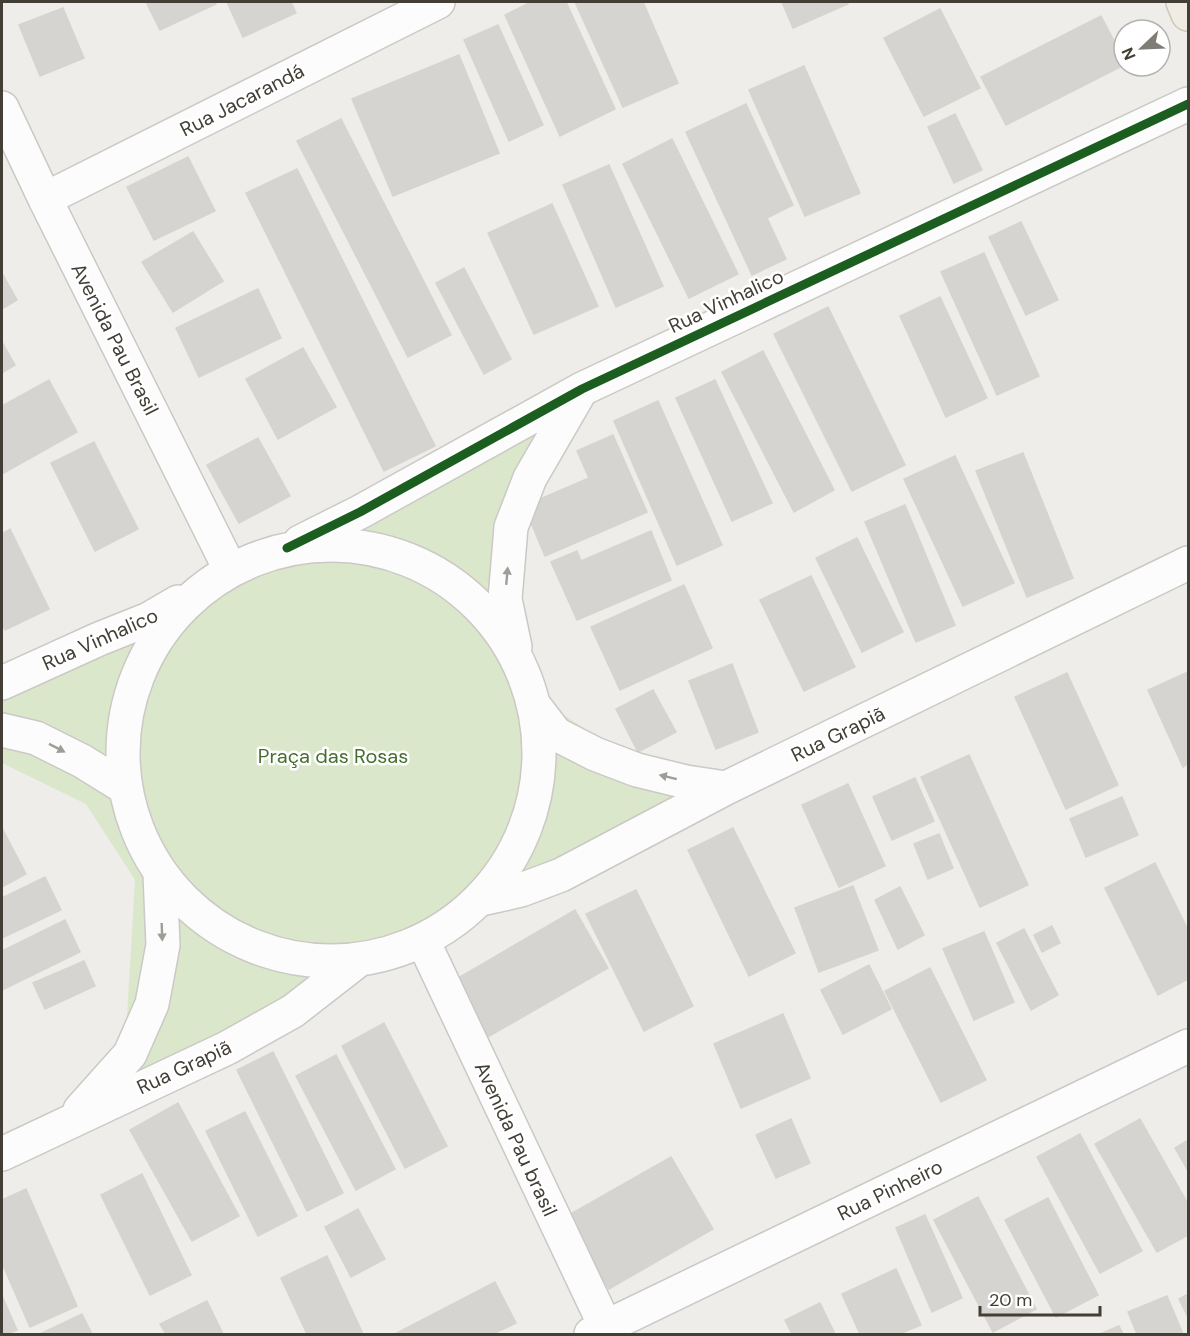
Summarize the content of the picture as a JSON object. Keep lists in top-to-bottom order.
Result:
{
  "streets": {
    "street": [
      "Rua Jacarandá",
      "Rua Vinhalico",
      "Avenida Pau Brasil",
      "Rua Grapiã",
      "Avenida Pau brasil",
      "Rua Pinheiro"
    ]
  },
  "crossings": [
    ["Rua Jacarandá", "Avenida Pau Brasil"],
    ["Avenida Pau brasil", "Rua Pinheiro"]
  ],
  "parks": ["Praça das Rosas"],
  "scale_bar": "20 m",
  "north": "bottom left"
}
